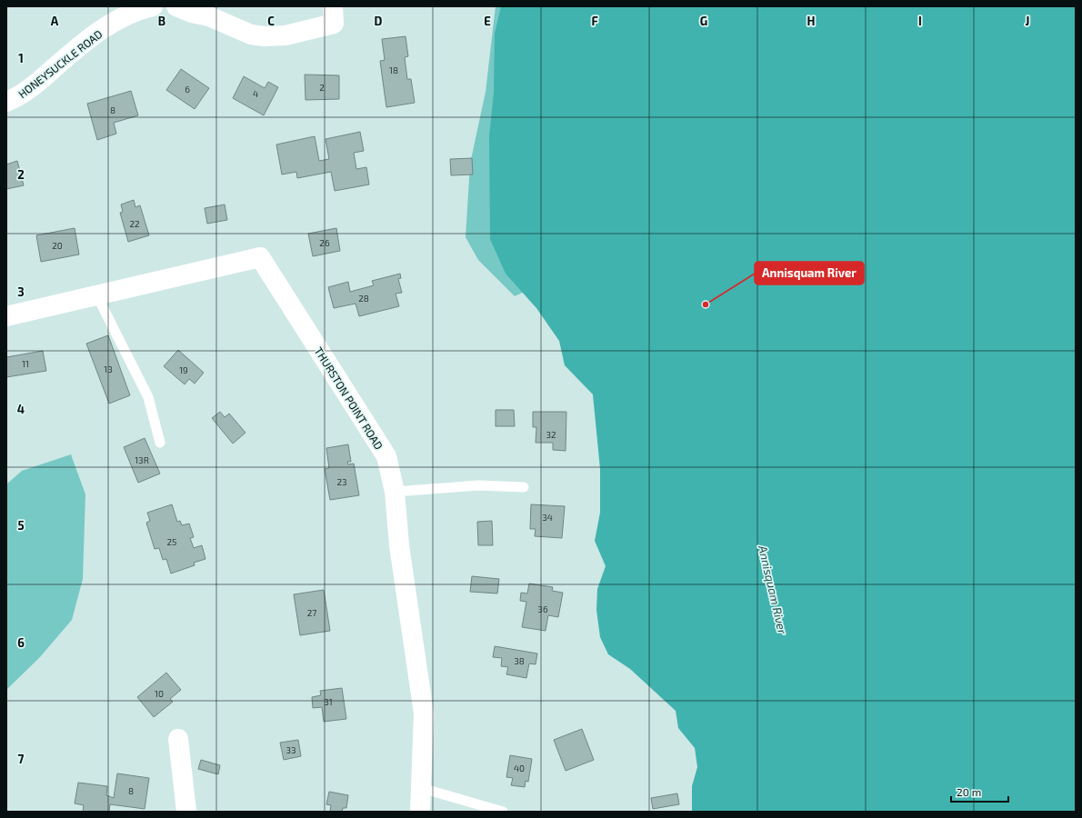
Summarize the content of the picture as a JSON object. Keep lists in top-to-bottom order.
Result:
{
  "streets": {
    "street": ["HONEYSUCKLE ROAD", "THURSTON POINT ROAD"]
  },
  "water": ["Annisquam River"],
  "places": ["Annisquam River"],
  "house_numbers": [
    "18",
    "2",
    "6",
    "4",
    "8",
    "22",
    "26",
    "20",
    "28",
    "11",
    "13",
    "19",
    "32",
    "13R",
    "23",
    "34",
    "25",
    "36",
    "27",
    "38",
    "10",
    "31",
    "33",
    "40",
    "8"
  ],
  "scale_bar": "20 m",
  "grid": {
    "columns": [
      "A",
      "B",
      "C",
      "D",
      "E",
      "F",
      "G",
      "H",
      "I",
      "J"
    ],
    "rows": [
      "1",
      "2",
      "3",
      "4",
      "5",
      "6",
      "7"
    ]
  }
}
